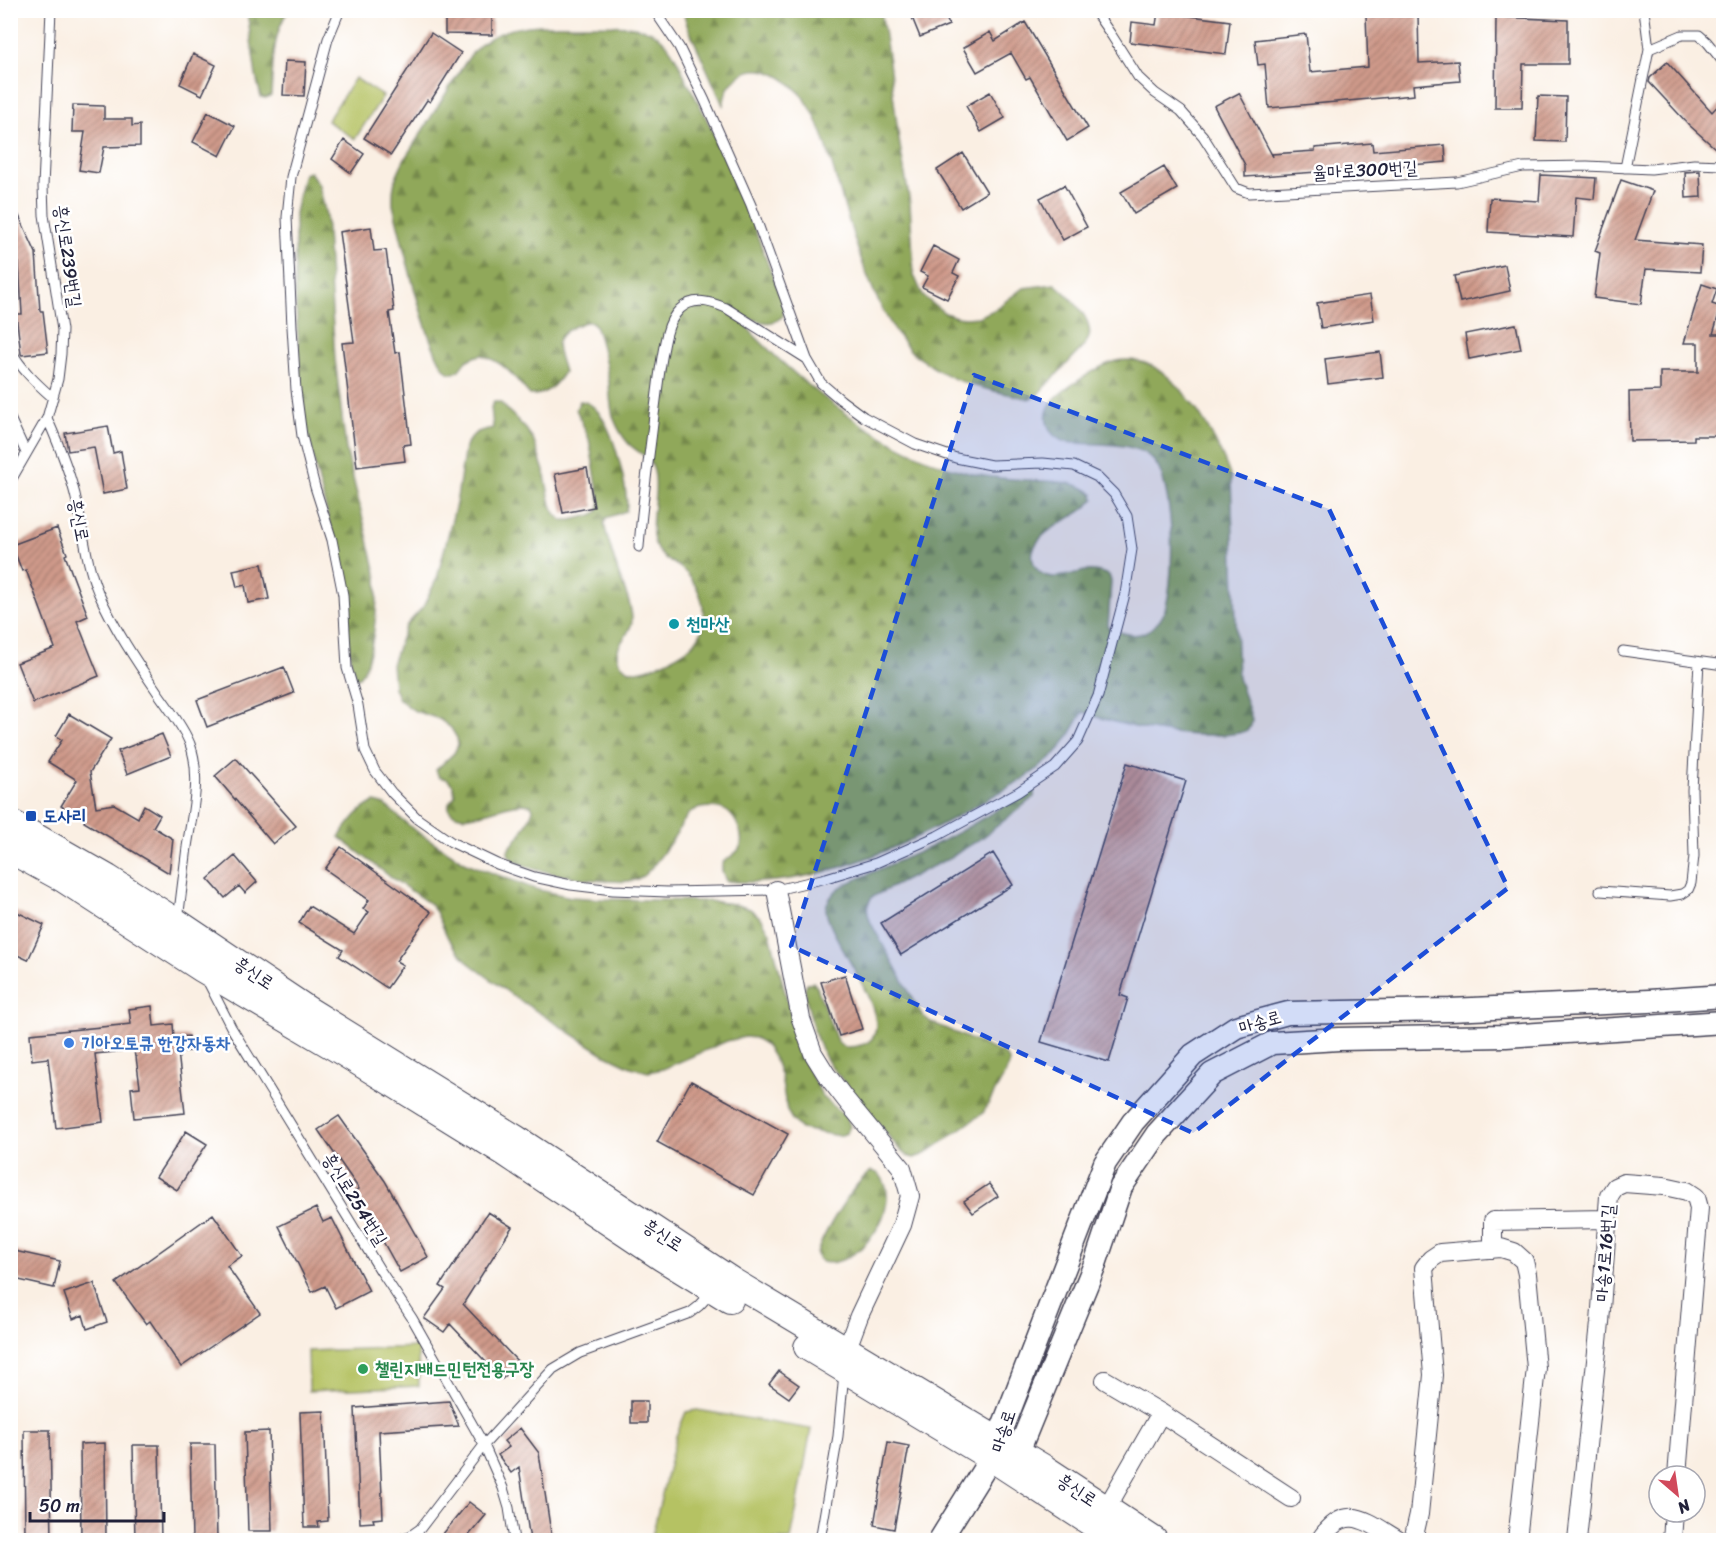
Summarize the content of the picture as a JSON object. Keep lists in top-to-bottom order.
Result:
{
  "streets": {
    "main road": ["흥신로"],
    "street": ["마송로", "마송1로16번길"],
    "lane": ["율마로300번길", "흥신로239번길", "흥신로254번길"]
  },
  "crossings": [
    ["흥신로239번길", "흥신로"],
    ["흥신로", "마송로"],
    ["흥신로", "흥신로254번길"]
  ],
  "places": {
    "other": ["천마산", "기아오토큐 한강자동차", "챌린지배드민턴전용구장"],
    "transit": ["도사리"]
  },
  "scale_bar": "50 m",
  "north": "bottom right"
}
